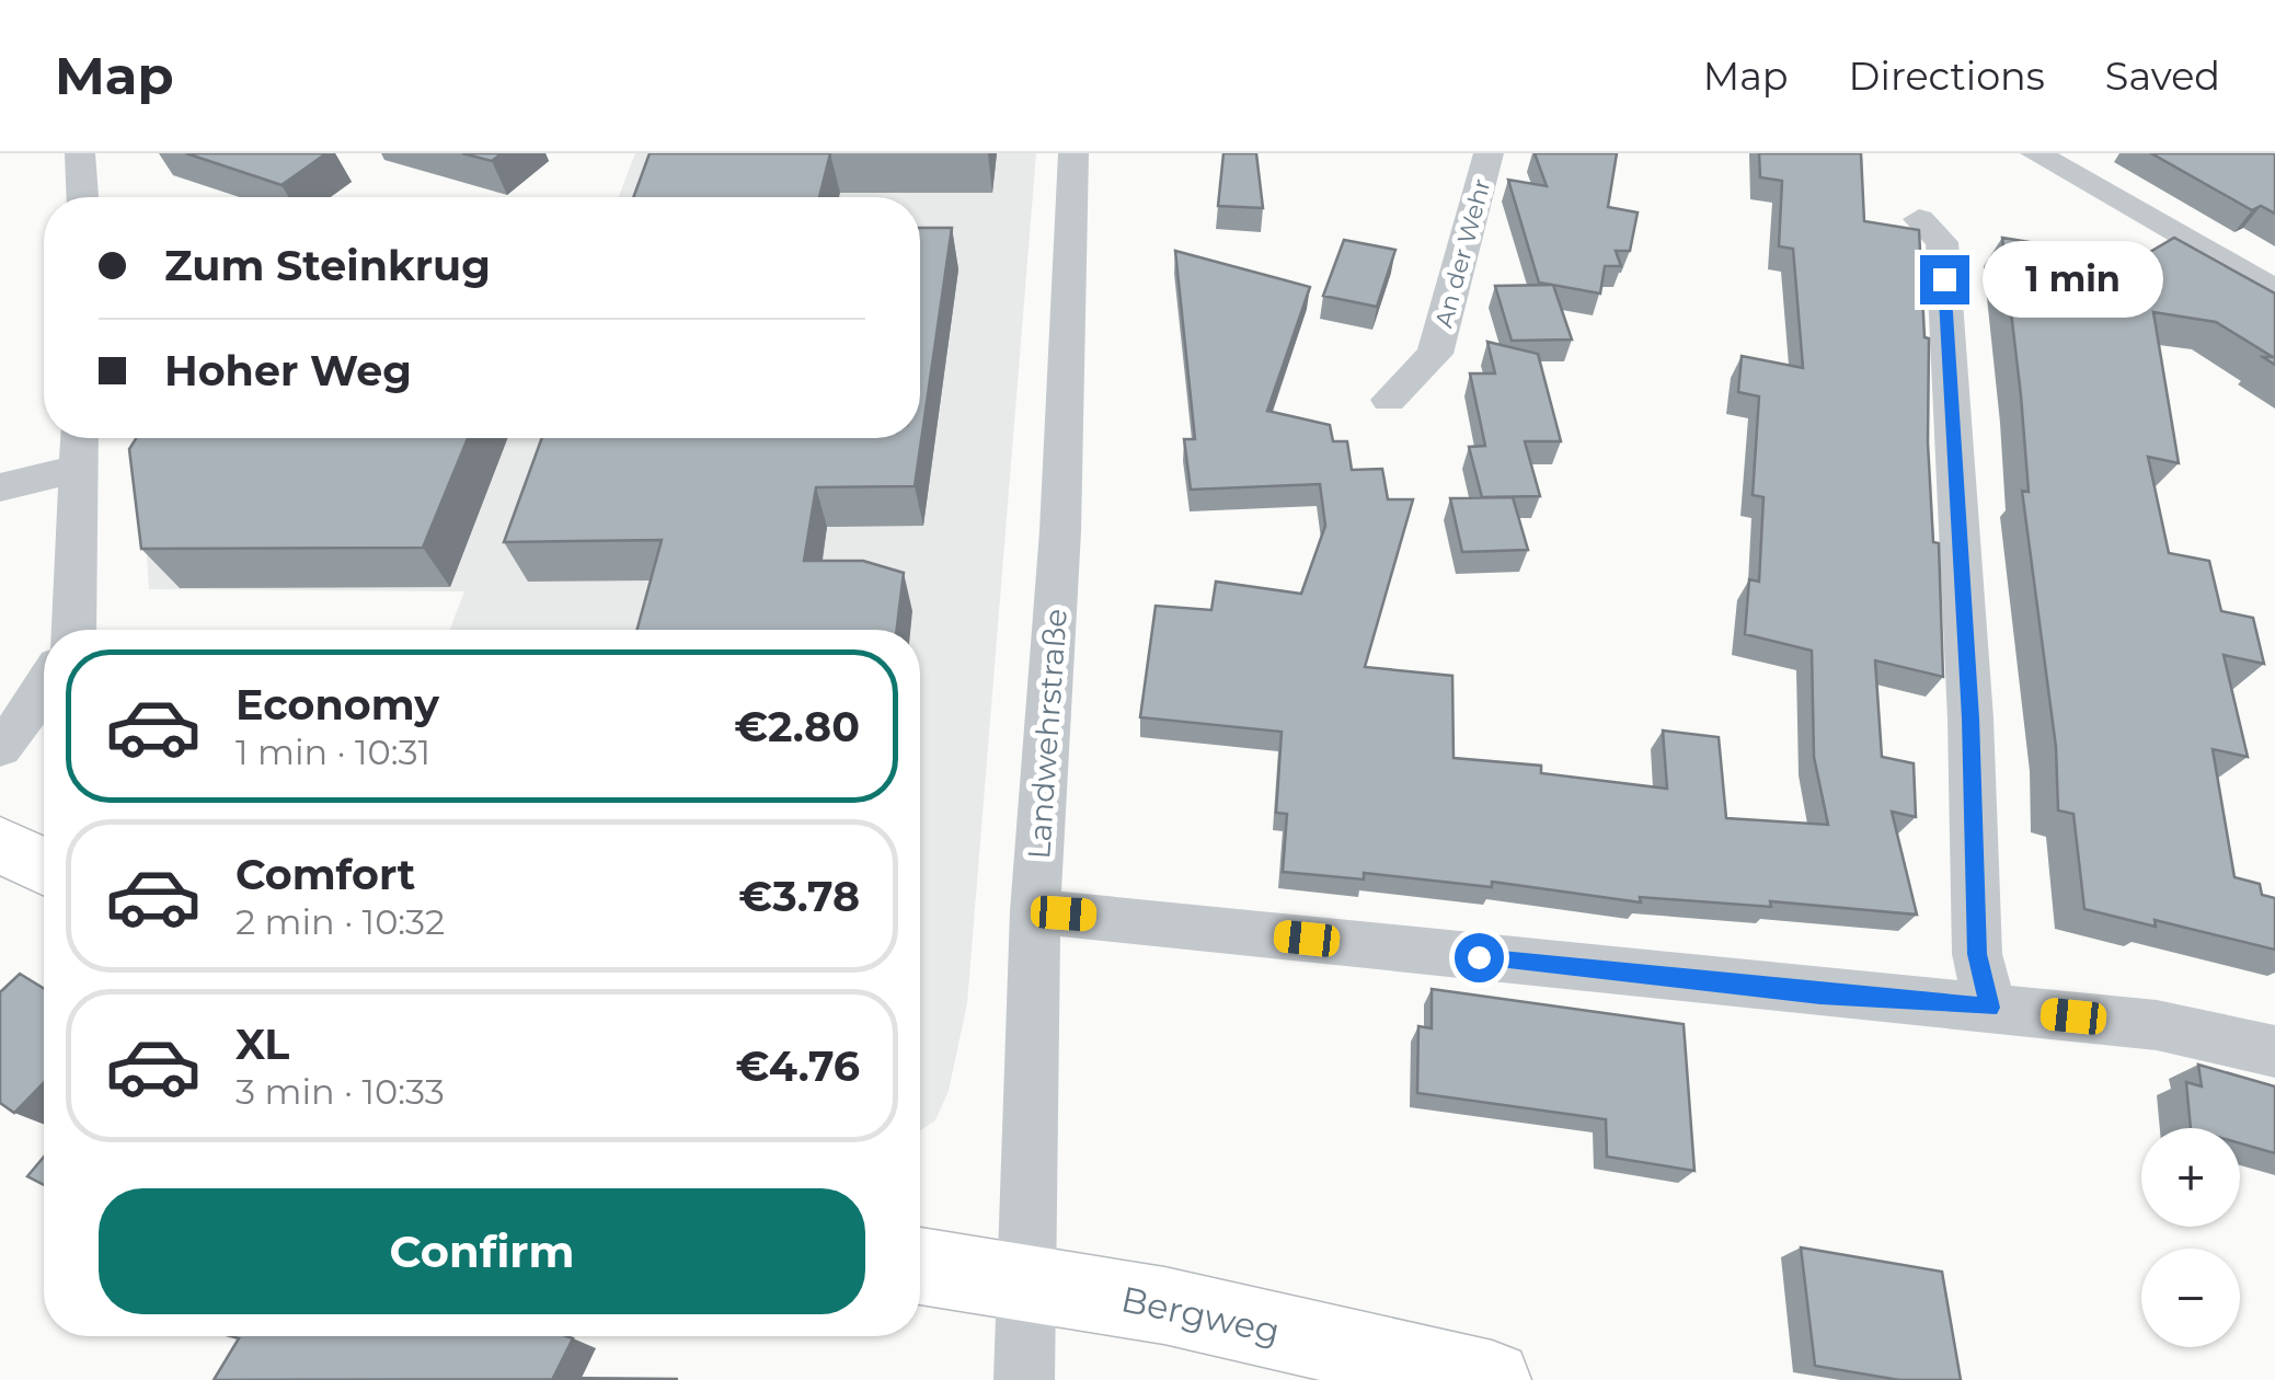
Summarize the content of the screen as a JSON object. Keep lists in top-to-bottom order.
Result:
{
  "streets": {
    "main road": ["Bergweg"],
    "street": ["An der Wehr", "Landwehrstraße"]
  },
  "crossings": [
    ["Landwehrstraße", "Bergweg"]
  ],
  "page": {
    "header": "Map",
    "nav": ["Map", "Directions", "Saved"],
    "banner": ["Zum Steinkrug", "Hoher Weg"],
    "bubble": "1 min",
    "list": [
      {
        "name": "Economy",
        "note": "1 min · 10:31",
        "value": "€2.80"
      },
      {
        "name": "Comfort",
        "note": "2 min · 10:32",
        "value": "€3.78"
      },
      {
        "name": "XL",
        "note": "3 min · 10:33",
        "value": "€4.76"
      }
    ],
    "map_buttons": ["+", "−"],
    "buttons": "Confirm"
  }
}
